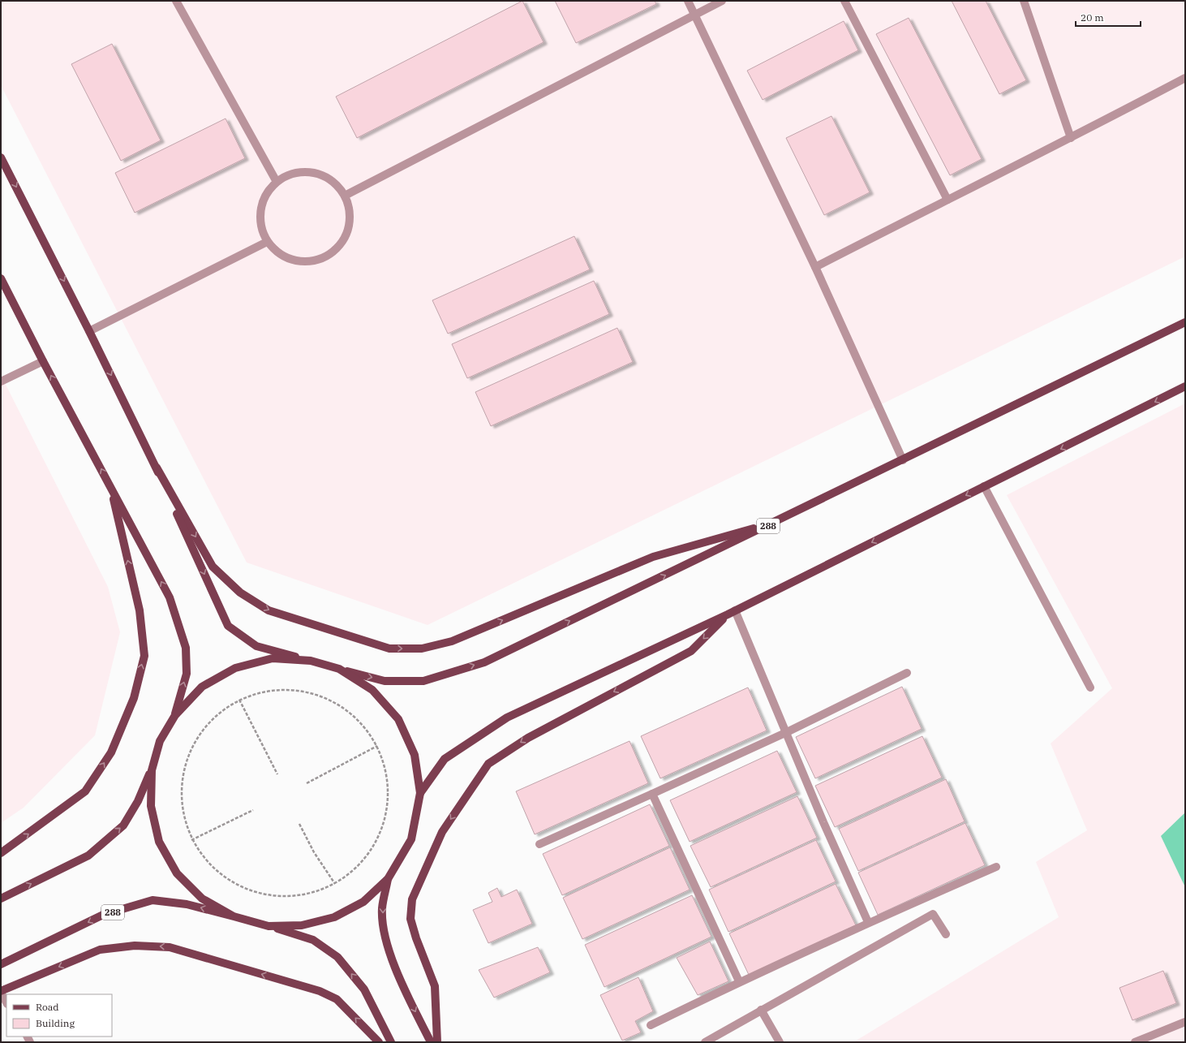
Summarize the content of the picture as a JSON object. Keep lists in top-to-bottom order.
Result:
{
  "streets": {
    "main road": ["288"]
  },
  "legend": ["Road", "Building"],
  "scale_bar": "20 m"
}
